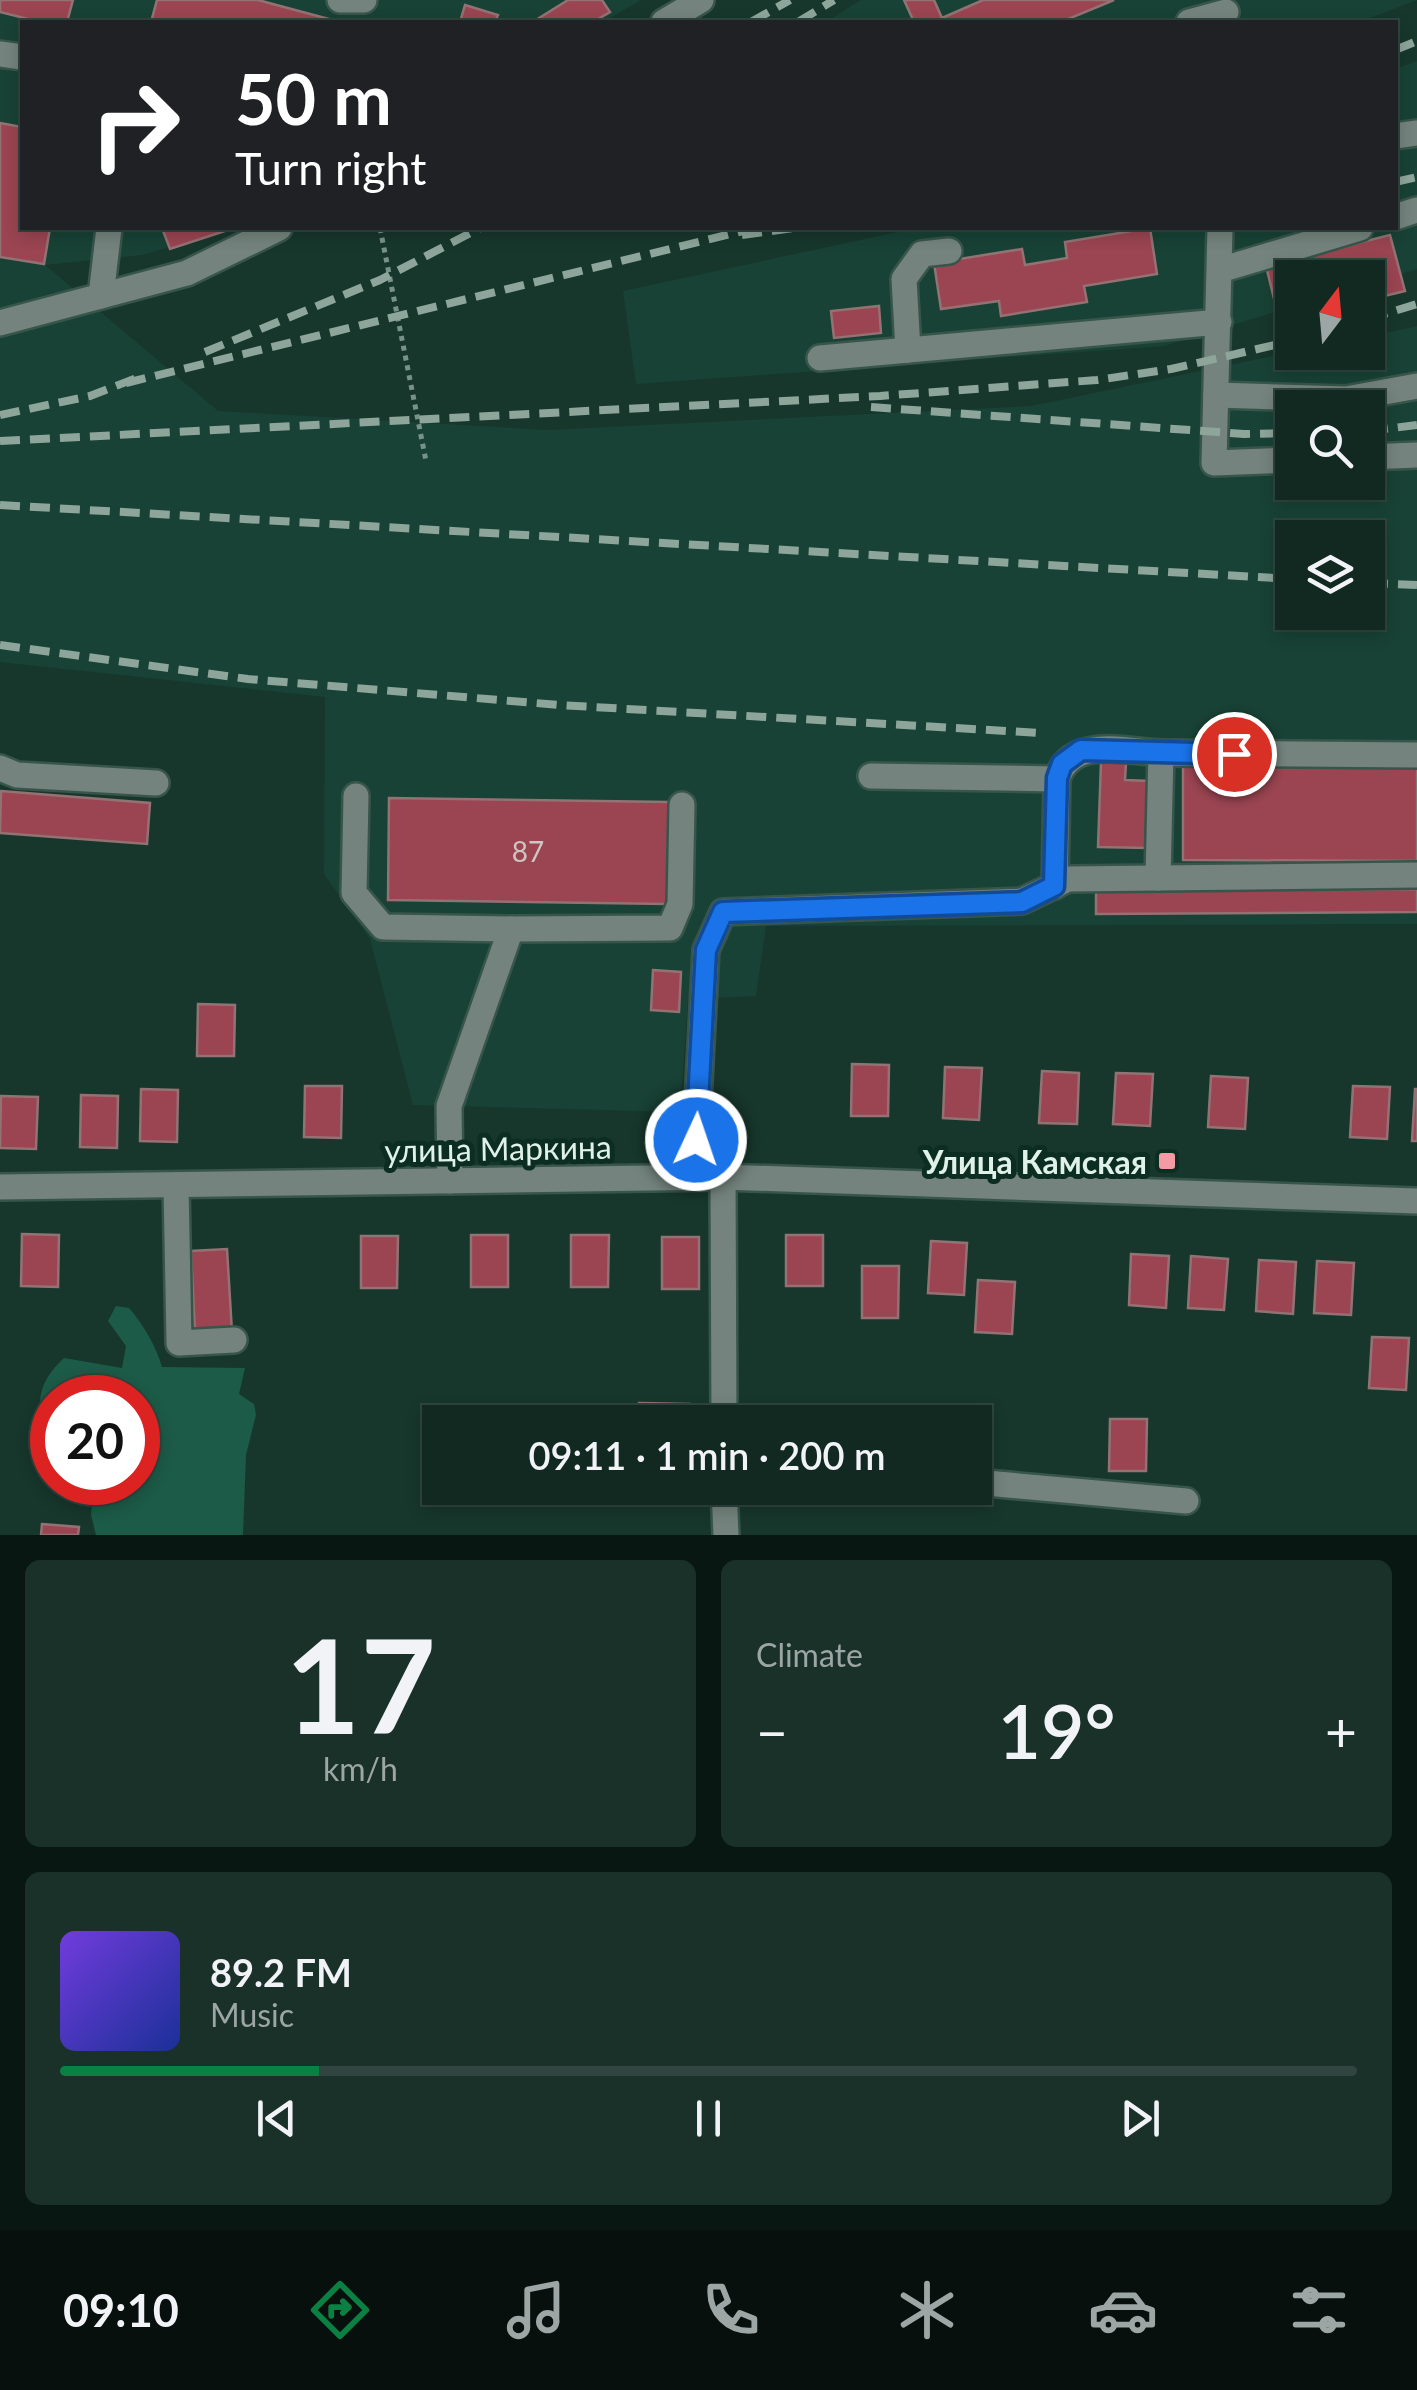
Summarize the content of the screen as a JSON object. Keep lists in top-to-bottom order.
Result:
{
  "streets": {
    "street": ["улица Маркина"]
  },
  "places": {
    "transit": ["Улица Камская"]
  },
  "house_numbers": ["87"],
  "north": "top",
  "page": {
    "turn": ["50 m", "Turn right"],
    "limit": "20",
    "trip": "09:11 · 1 min · 200 m",
    "tile": [
      ["17", "km/h"],
      "Climate"
    ],
    "heat": ["−", "19°", "+"],
    "song": ["89.2 FM", "Music"],
    "tabs": "09:10"
  }
}
